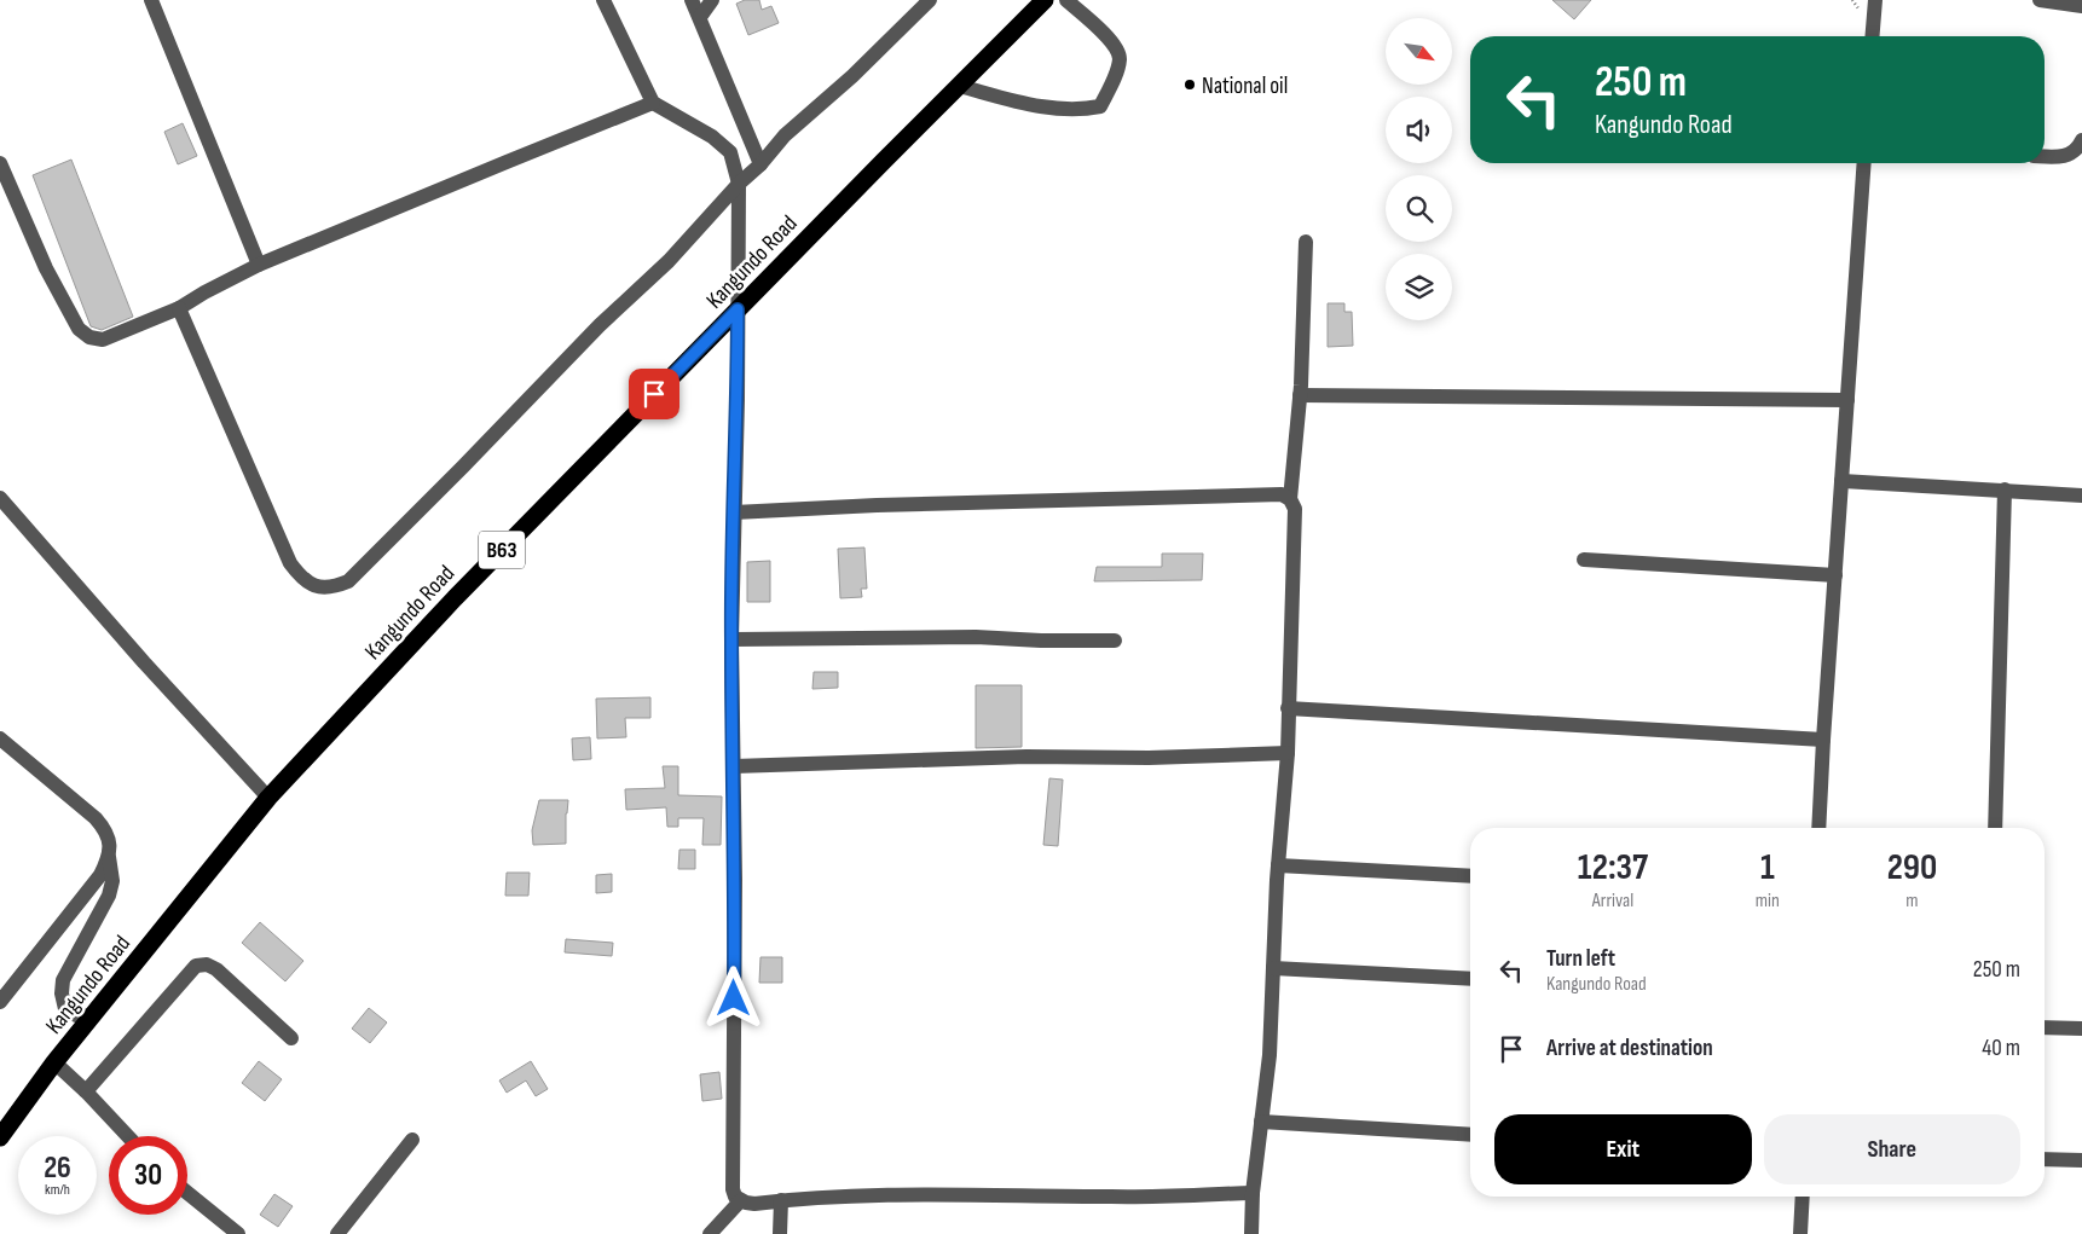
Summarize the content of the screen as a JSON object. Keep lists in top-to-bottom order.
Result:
{
  "streets": {
    "highway": ["Kangundo Road", "B63"]
  },
  "places": ["National oil"],
  "north": "bottom right",
  "page": {
    "turn": ["250 m", "Kangundo Road"],
    "eta": [
      "12:37",
      "Arrival",
      "1",
      "min",
      "290",
      "m"
    ],
    "list": [
      {
        "name": "Turn left",
        "note": "Kangundo Road",
        "value": "250 m"
      },
      {
        "name": "Arrive at destination",
        "value": "40 m"
      }
    ],
    "buttons": ["Exit", "Share"],
    "speed": "26 km/h",
    "limit": "30"
  }
}
